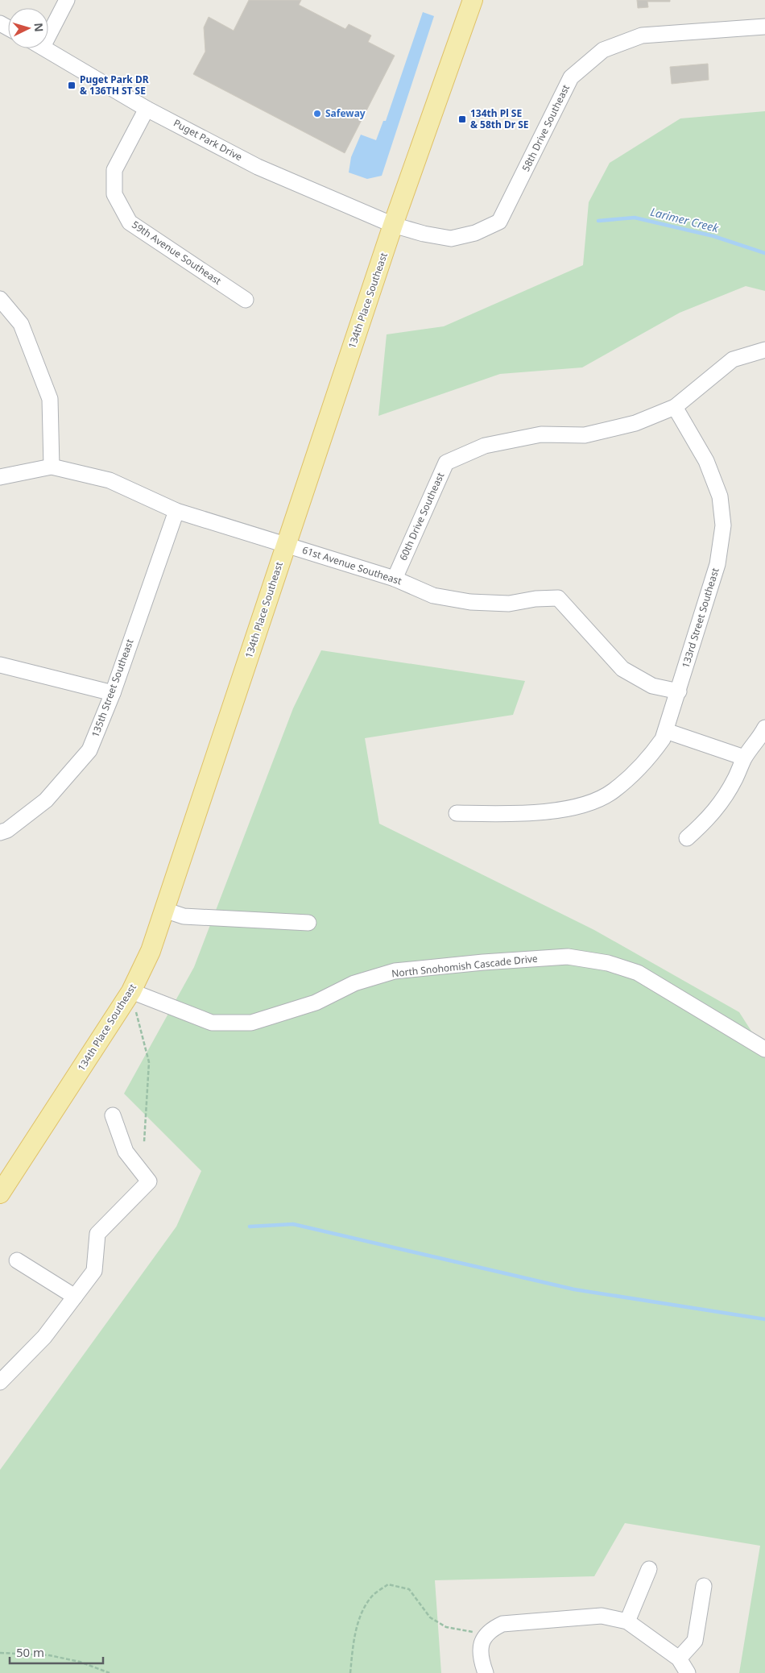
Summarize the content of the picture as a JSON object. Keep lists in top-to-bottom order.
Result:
{
  "streets": {
    "main road": ["134th Place Southeast"],
    "street": [
      "58th Drive Southeast",
      "Puget Park Drive",
      "59th Avenue Southeast",
      "60th Drive Southeast",
      "61st Avenue Southeast",
      "133rd Street Southeast",
      "135th Street Southeast",
      "North Snohomish Cascade Drive"
    ]
  },
  "crossings": [
    ["58th Drive Southeast", "Puget Park Drive"],
    ["58th Drive Southeast", "134th Place Southeast"],
    ["Puget Park Drive", "59th Avenue Southeast"],
    ["Puget Park Drive", "134th Place Southeast"],
    ["134th Place Southeast", "61st Avenue Southeast"],
    ["134th Place Southeast", "North Snohomish Cascade Drive"],
    ["60th Drive Southeast", "61st Avenue Southeast"],
    ["60th Drive Southeast", "133rd Street Southeast"],
    ["61st Avenue Southeast", "133rd Street Southeast"],
    ["61st Avenue Southeast", "135th Street Southeast"]
  ],
  "water": ["Larimer Creek"],
  "places": {
    "transit": ["Puget Park DR & 136TH ST SE", "134th Pl SE & 58th Dr SE"],
    "other": ["Safeway"]
  },
  "scale_bar": "50 m",
  "north": "right"
}
